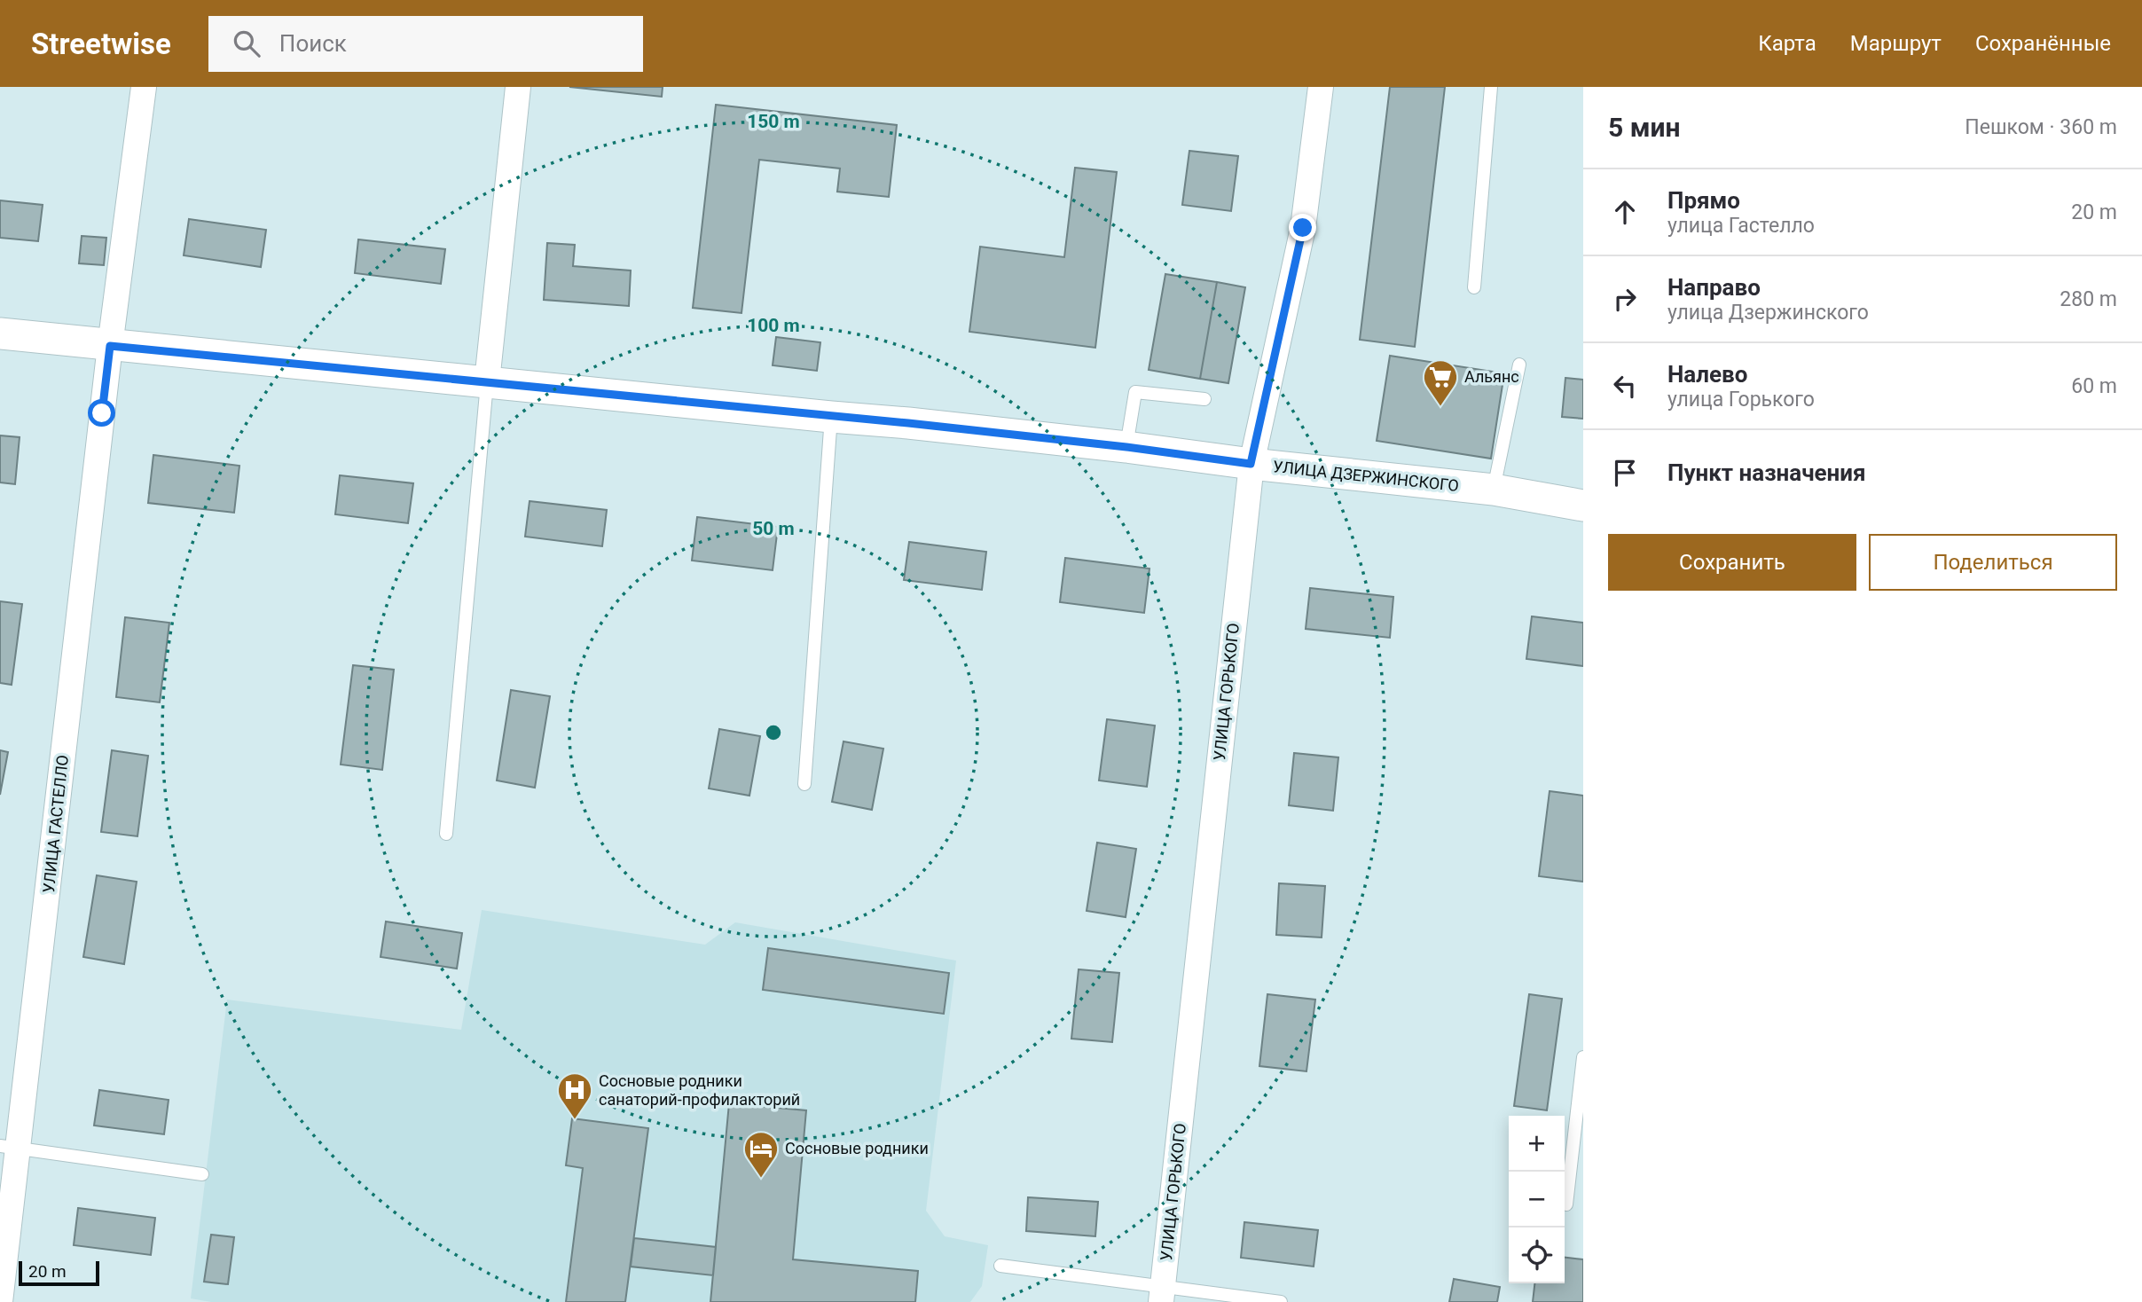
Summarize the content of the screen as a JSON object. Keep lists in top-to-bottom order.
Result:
{
  "streets": {
    "street": ["УЛИЦА ДЗЕРЖИНСКОГО", "УЛИЦА ГОРЬКОГО", "УЛИЦА ГАСТЕЛЛО"]
  },
  "crossings": [
    ["УЛИЦА ДЗЕРЖИНСКОГО", "УЛИЦА ГОРЬКОГО"],
    ["УЛИЦА ДЗЕРЖИНСКОГО", "УЛИЦА ГАСТЕЛЛО"]
  ],
  "places": {
    "supermarket": ["Альянс"],
    "hospital": ["Сосновые родники санаторий-профилакторий"],
    "hotel": ["Сосновые родники"]
  },
  "scale_bar": "20 m",
  "page": {
    "header": "Streetwise",
    "search": "Поиск",
    "nav": ["Карта", "Маршрут", "Сохранённые"],
    "heading": ["5 мин", "Пешком · 360 m"],
    "list": [
      ["Прямо", "улица Гастелло", "20 m"],
      ["Направо", "улица Дзержинского", "280 m"],
      ["Налево", "улица Горького", "60 m"],
      "Пункт назначения"
    ],
    "buttons": ["Сохранить", "Поделиться"],
    "map_buttons": ["+", "−"],
    "scale": "20 m"
  },
  "rings": ["150 m", "100 m", "50 m"]
}
